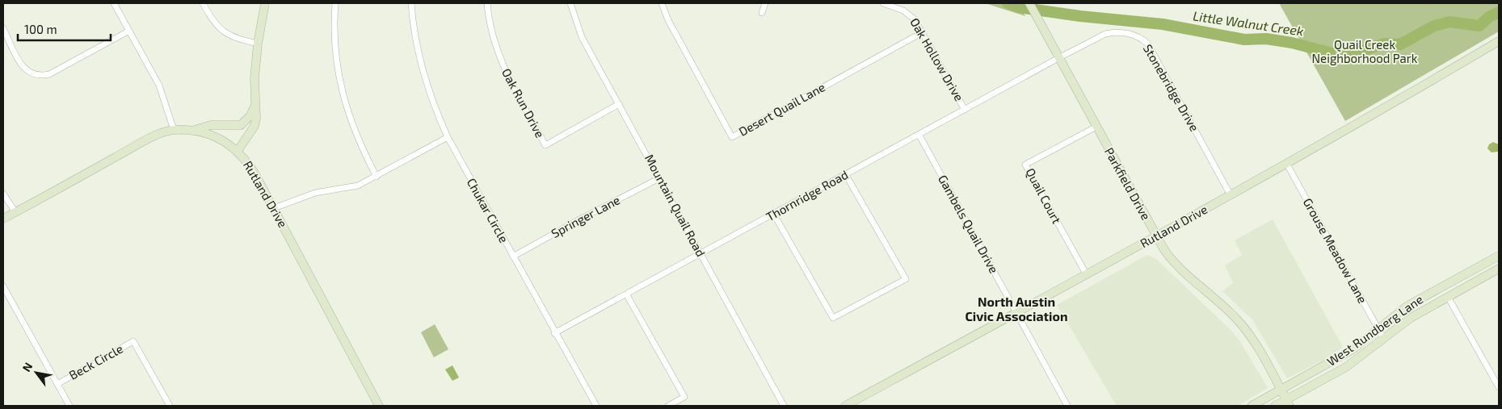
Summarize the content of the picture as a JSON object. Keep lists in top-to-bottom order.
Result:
{
  "streets": {
    "street": [
      "Oak Hollow Drive",
      "Stonebridge Drive",
      "Oak Run Drive",
      "Desert Quail Lane",
      "Parkfield Drive",
      "Rutland Drive",
      "Thornridge Road",
      "Quail Court",
      "Mountain Quail Road",
      "Chukar Circle",
      "Springer Lane",
      "Gambels Quail Drive",
      "Grouse Meadow Lane",
      "West Rundberg Lane",
      "Beck Circle"
    ]
  },
  "crossings": [
    ["Oak Hollow Drive", "Desert Quail Lane"],
    ["Oak Hollow Drive", "Thornridge Road"],
    ["Stonebridge Drive", "Parkfield Drive"],
    ["Stonebridge Drive", "Rutland Drive"],
    ["Stonebridge Drive", "Thornridge Road"],
    ["Oak Run Drive", "Mountain Quail Road"],
    ["Parkfield Drive", "Rutland Drive"],
    ["Parkfield Drive", "Thornridge Road"],
    ["Parkfield Drive", "Quail Court"],
    ["Parkfield Drive", "West Rundberg Lane"],
    ["Rutland Drive", "Quail Court"],
    ["Rutland Drive", "Gambels Quail Drive"],
    ["Rutland Drive", "Grouse Meadow Lane"],
    ["Thornridge Road", "Mountain Quail Road"],
    ["Thornridge Road", "Chukar Circle"],
    ["Thornridge Road", "Gambels Quail Drive"],
    ["Mountain Quail Road", "Springer Lane"],
    ["Chukar Circle", "Springer Lane"],
    ["Grouse Meadow Lane", "West Rundberg Lane"]
  ],
  "districts": ["North Austin Civic Association"],
  "water": ["Little Walnut Creek"],
  "parks": ["Quail Creek Neighborhood Park"],
  "scale_bar": "100 m",
  "north": "top left"
}
